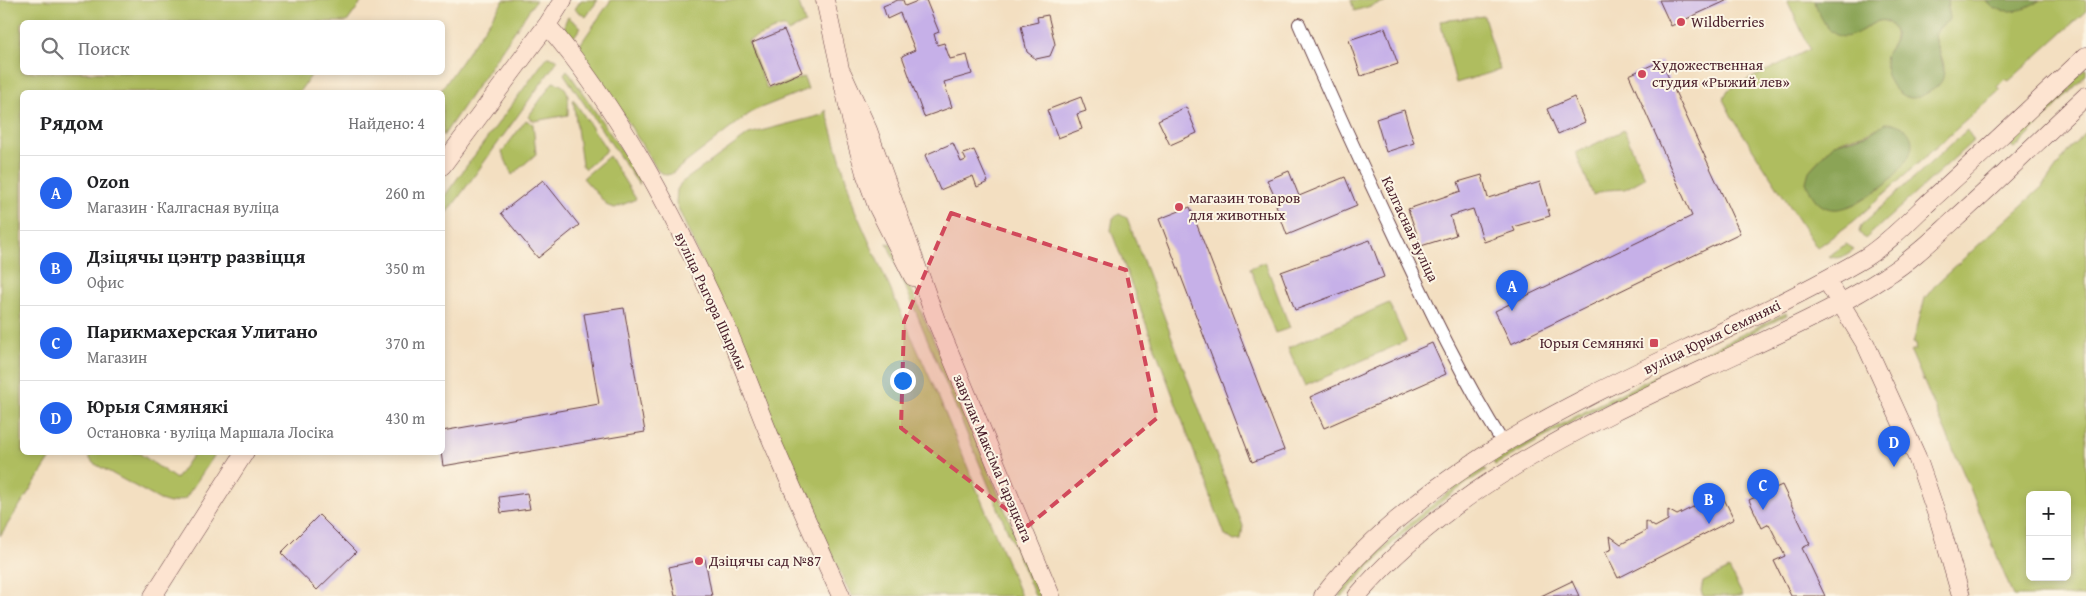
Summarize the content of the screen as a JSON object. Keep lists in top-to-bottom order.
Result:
{
  "streets": {
    "main road": ["вуліца Рыгора Шырмы", "вуліца Юрыя Семянякі", "завулак Максіма Гарэцкага"],
    "street": ["Калгасная вуліца"]
  },
  "crossings": [
    ["Калгасная вуліца", "вуліца Юрыя Семянякі"]
  ],
  "places": {
    "other": [
      "Wildberries",
      "Художественная студия «Рыжий лев»",
      "магазин товаров для животных",
      "Дзіцячы сад №87"
    ],
    "transit": ["Юрыя Семянякі"]
  },
  "page": {
    "search": "Поиск",
    "heading": ["Рядом", "Найдено: 4"],
    "list": [
      {
        "mark": "A",
        "name": "Ozon",
        "note": "Магазин · Калгасная вуліца",
        "value": "260 m"
      },
      {
        "mark": "B",
        "name": "Дзіцячы цэнтр развіцця",
        "note": "Офис",
        "value": "350 m"
      },
      {
        "mark": "C",
        "name": "Парикмахерская Улитано",
        "note": "Магазин",
        "value": "370 m"
      },
      {
        "mark": "D",
        "name": "Юрыя Сямянякі",
        "note": "Остановка · вуліца Маршала Лосіка",
        "value": "430 m"
      }
    ],
    "pins": [
      "A",
      "D",
      "C",
      "B"
    ],
    "map_buttons": ["+", "−"]
  }
}
